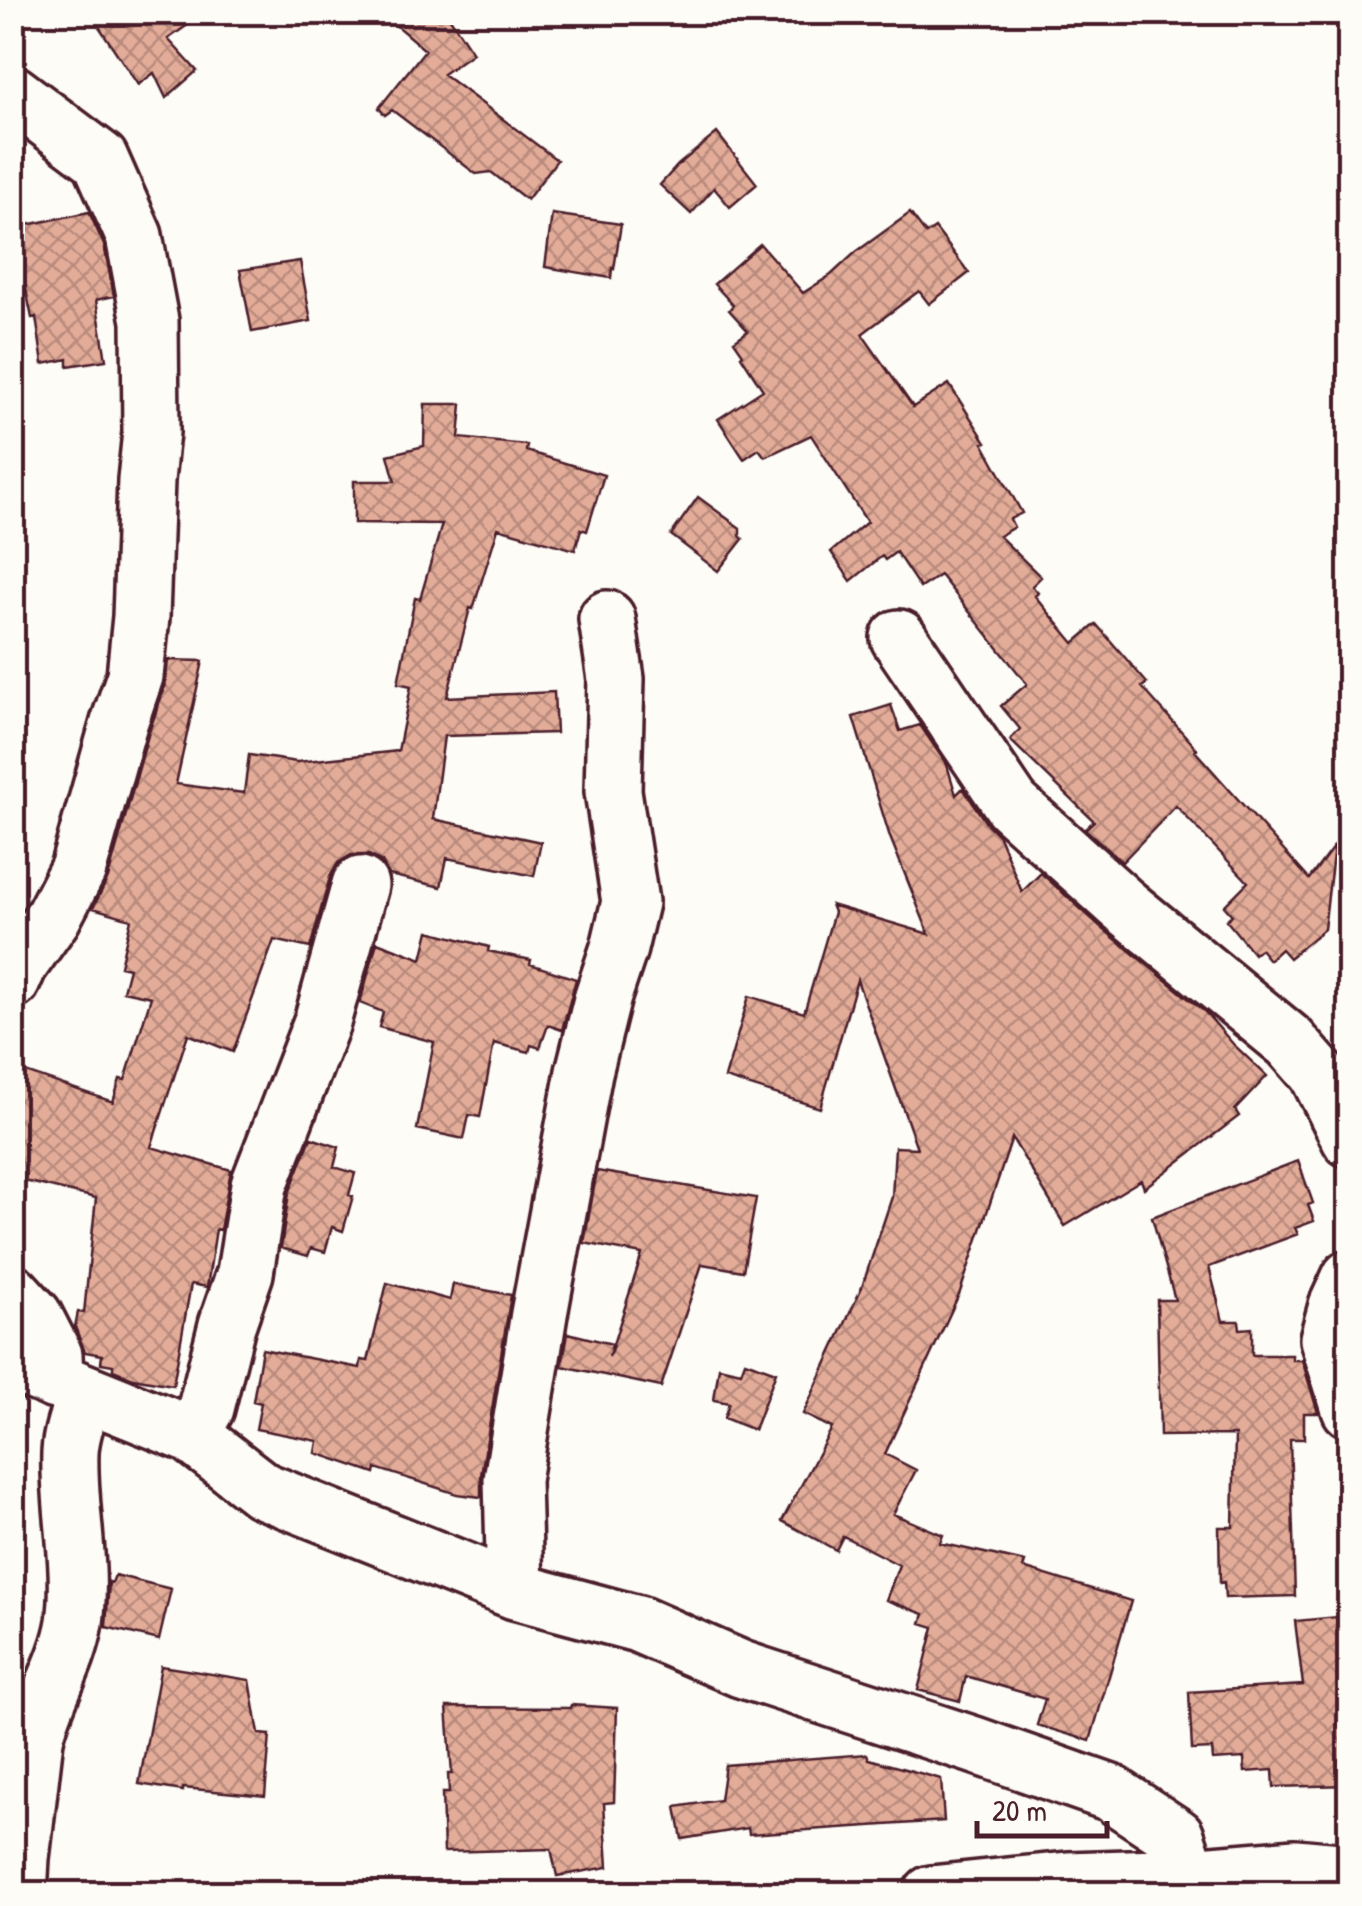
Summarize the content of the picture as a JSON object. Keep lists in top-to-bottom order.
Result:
{
  "scale_bar": "20 m"
}
